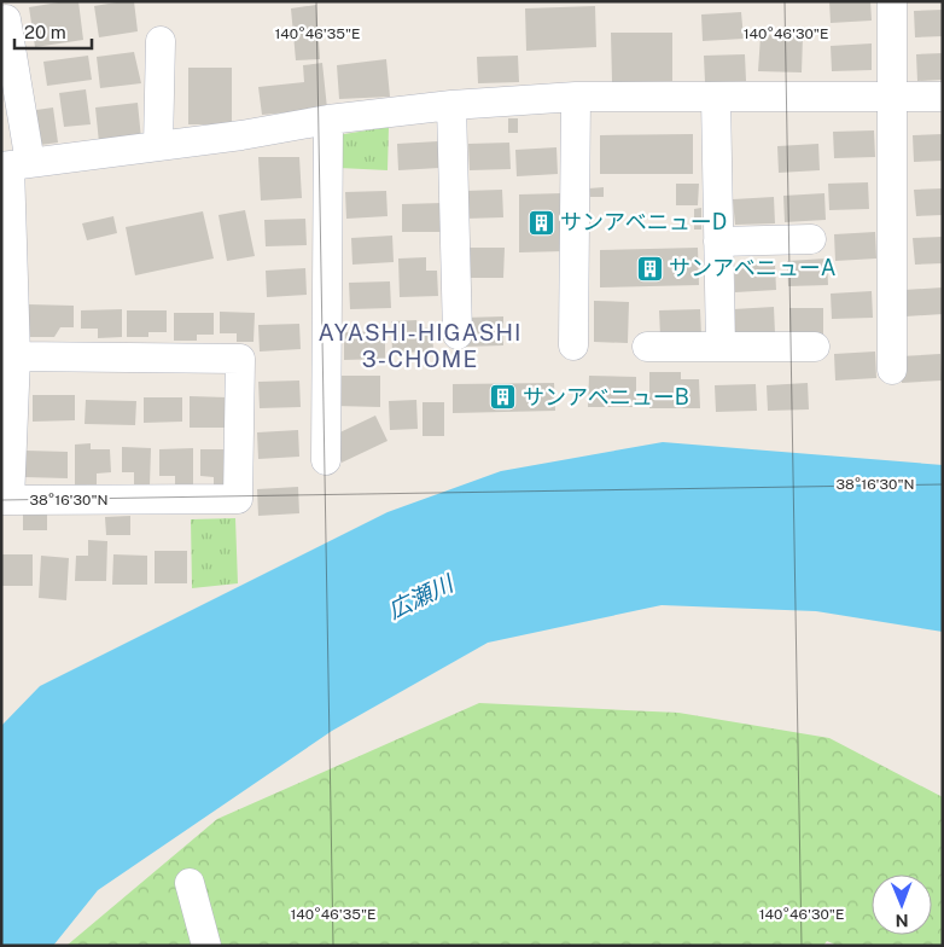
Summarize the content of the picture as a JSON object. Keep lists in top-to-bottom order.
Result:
{
  "districts": ["AYASHI-HIGASHI 3-CHOME"],
  "water": ["広瀬川"],
  "places": {
    "building": ["サンアベニューD", "サンアベニューA", "サンアベニューB"]
  },
  "scale_bar": "20 m",
  "north": "bottom",
  "coordinates": ["140°46'35\"E", "140°46'30\"E", "38°16'30\"N"]
}
